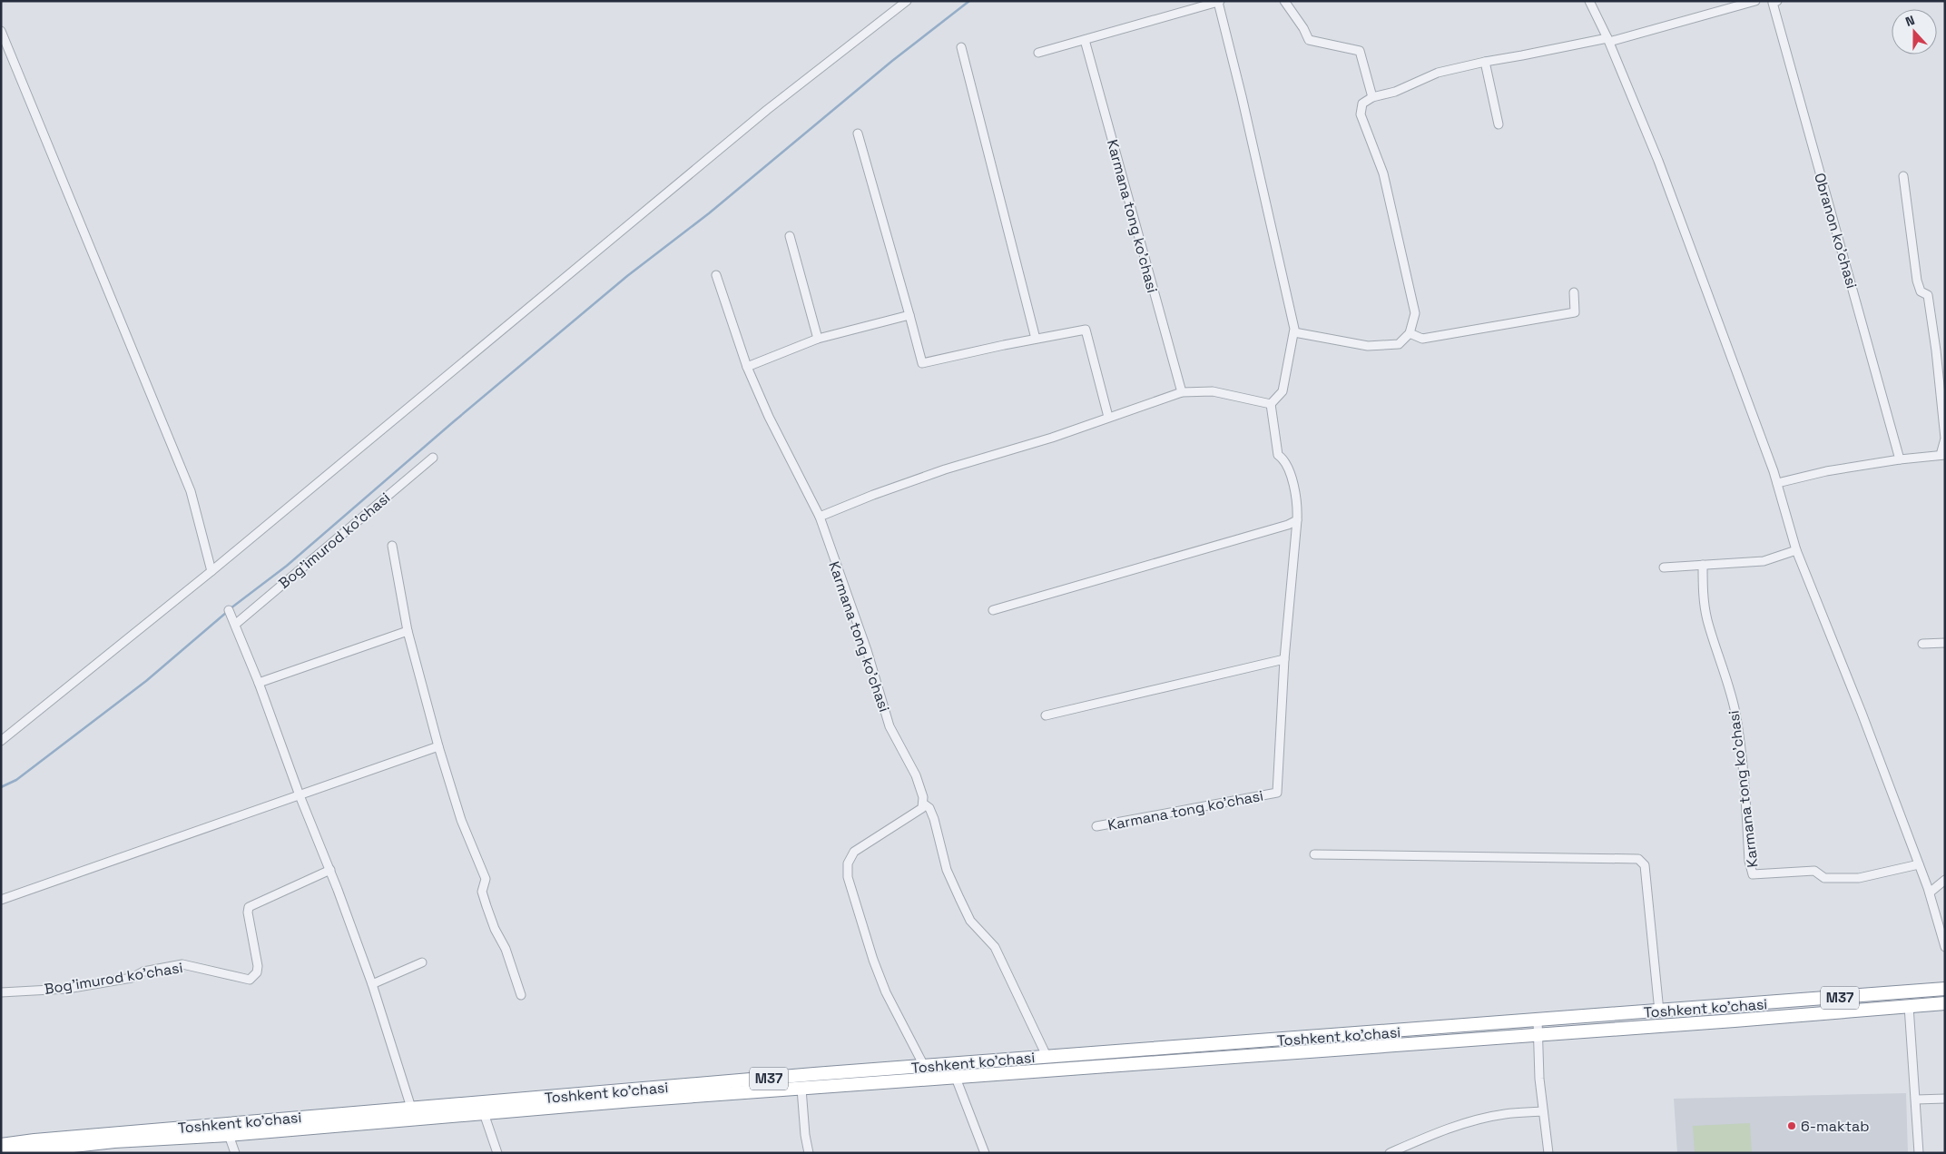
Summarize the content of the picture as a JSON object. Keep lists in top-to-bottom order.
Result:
{
  "streets": {
    "highway": ["M37", "Toshkent ko'chasi"],
    "street": ["Karmana tong ko'chasi", "Obranon ko'chasi", "Bog'imurod ko'chasi"]
  },
  "crossings": [
    ["Karmana tong ko'chasi", "Toshkent ko'chasi"]
  ],
  "places": ["6-maktab"],
  "north": "top"
}
